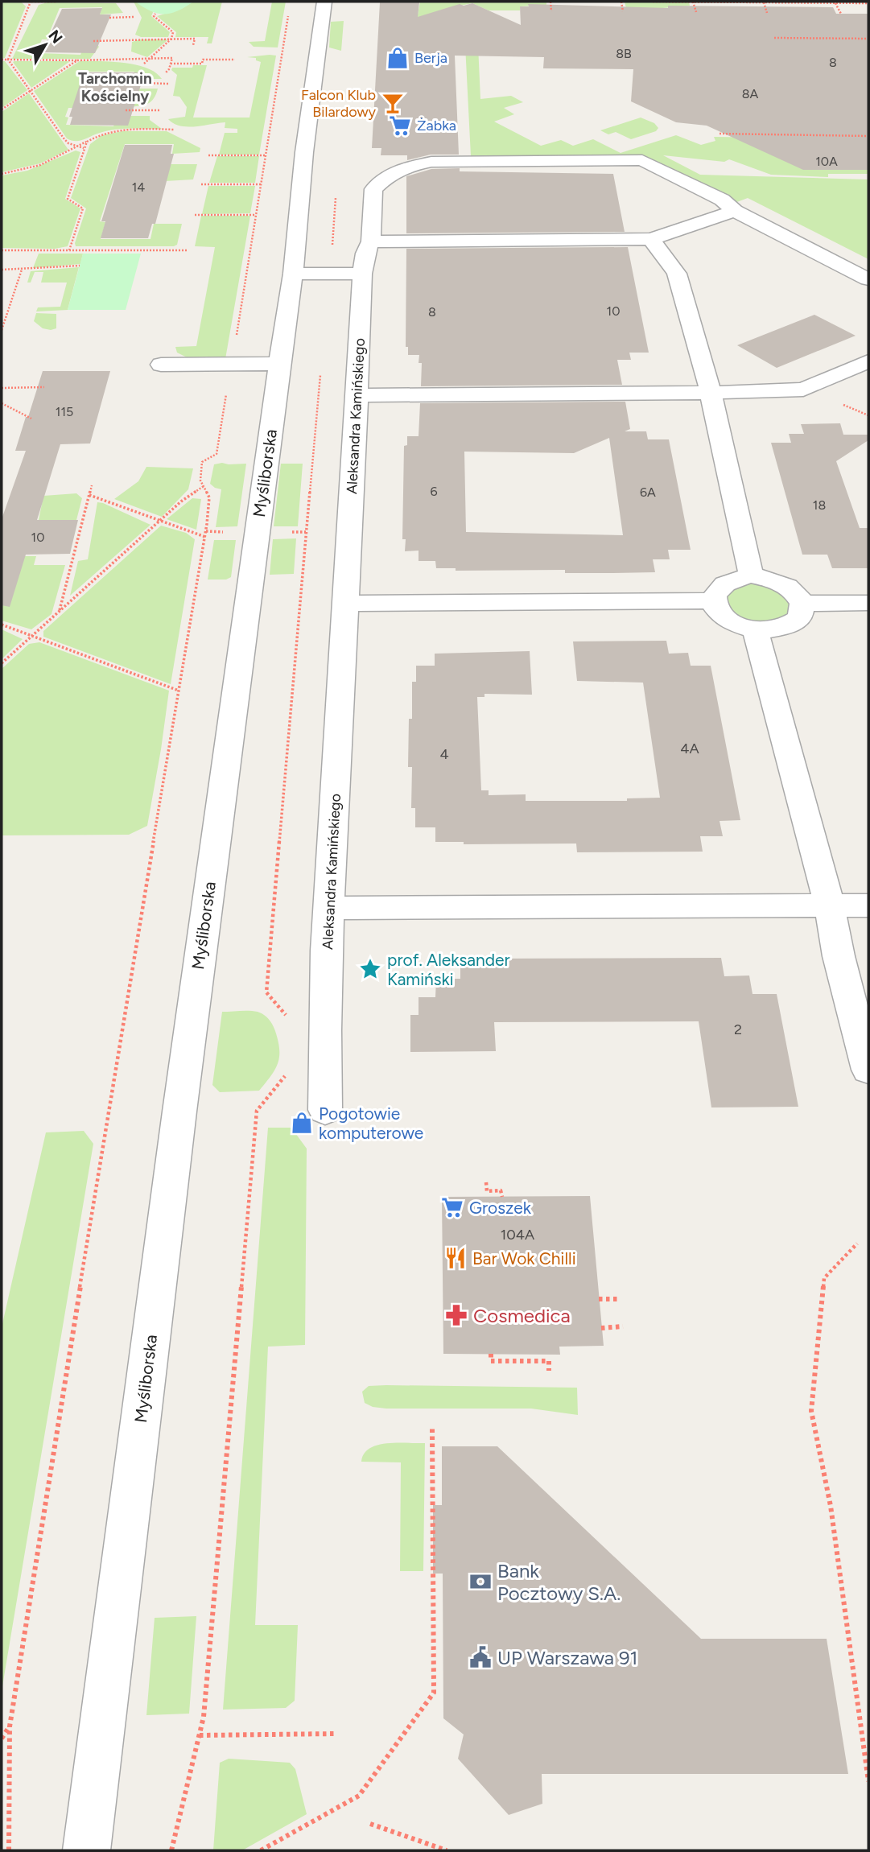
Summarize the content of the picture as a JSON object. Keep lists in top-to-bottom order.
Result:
{
  "streets": {
    "street": ["Aleksandra Kamińskiego", "Myśliborska"]
  },
  "districts": ["Tarchomin Kościelny"],
  "places": {
    "shop": ["Berja", "Pogotowie komputerowe"],
    "bar": ["Falcon Klub Bilardowy"],
    "supermarket": ["Żabka", "Groszek"],
    "place": ["prof. Aleksander Kamiński"],
    "restaurant": ["Bar Wok Chilli"],
    "pharmacy": ["Cosmedica"],
    "bank": ["Bank Pocztowy S.A."],
    "public building": ["UP Warszawa 91"]
  },
  "house_numbers": [
    "8B",
    "8",
    "8A",
    "10A",
    "14",
    "10",
    "8",
    "115",
    "6",
    "6A",
    "18",
    "10",
    "4A",
    "4",
    "2",
    "104A"
  ],
  "north": "top right"
}
